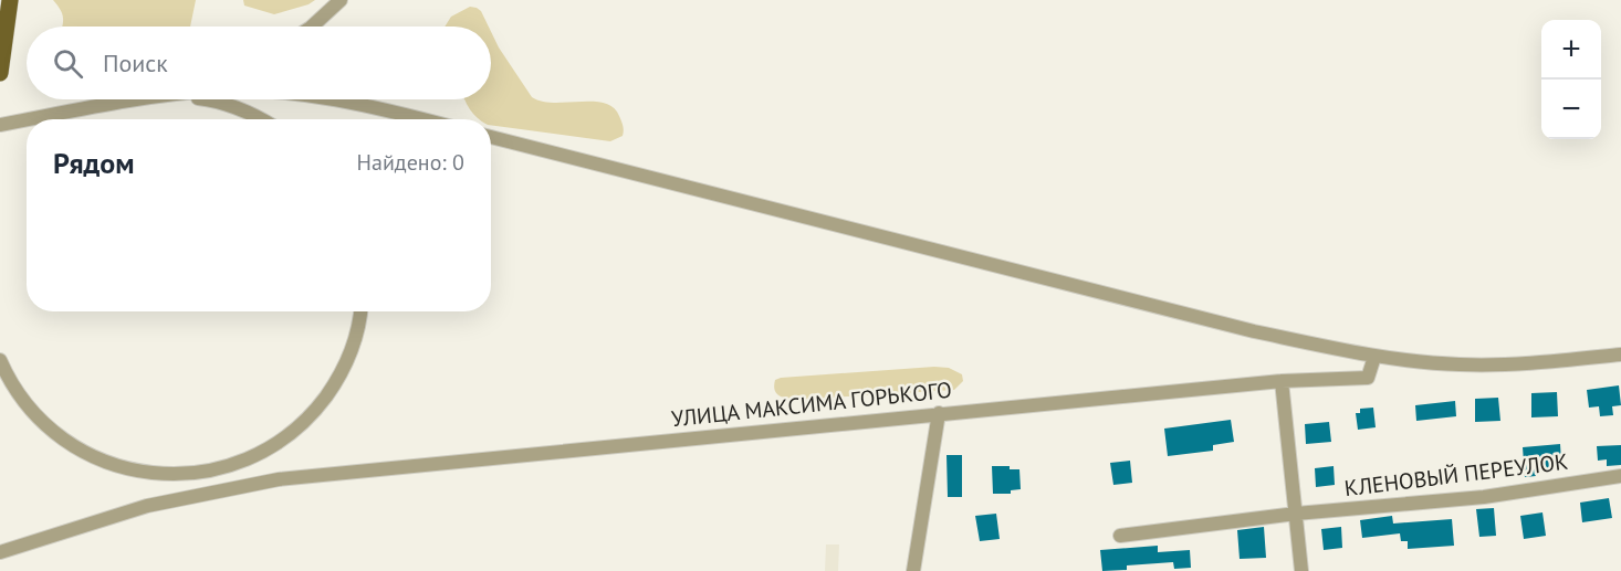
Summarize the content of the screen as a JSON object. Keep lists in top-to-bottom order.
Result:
{
  "streets": {
    "street": ["УЛИЦА МАКСИМА ГОРЬКОГО", "КЛЕНОВЫЙ ПЕРЕУЛОК"]
  },
  "page": {
    "map_buttons": ["+", "−"],
    "search": "Поиск",
    "heading": ["Рядом", "Найдено: 0"]
  }
}
